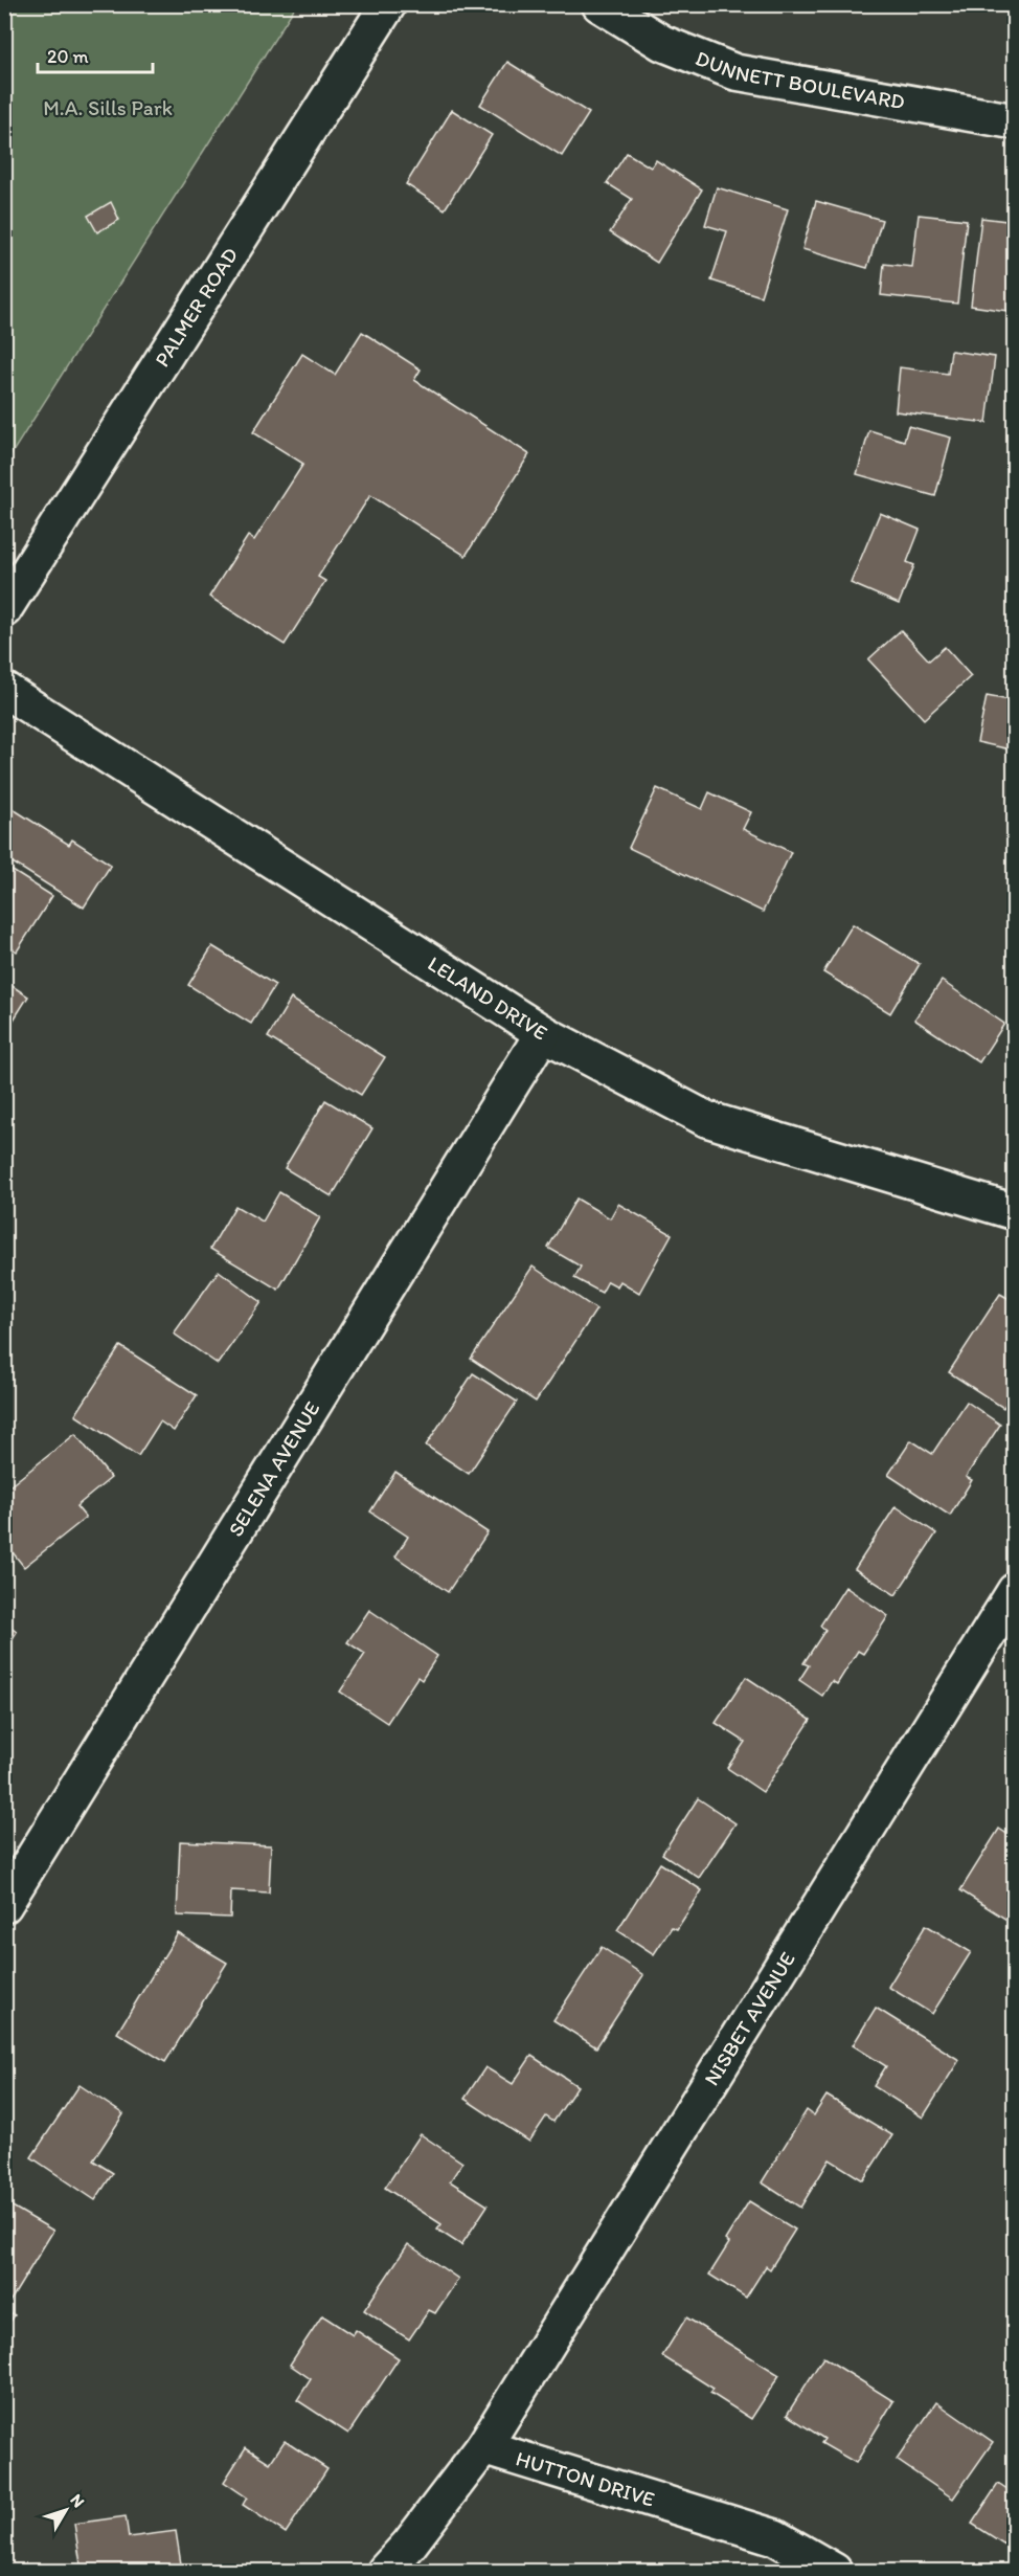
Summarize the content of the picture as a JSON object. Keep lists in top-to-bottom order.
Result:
{
  "streets": {
    "street": [
      "DUNNETT BOULEVARD",
      "PALMER ROAD",
      "LELAND DRIVE",
      "SELENA AVENUE",
      "NISBET AVENUE",
      "HUTTON DRIVE"
    ]
  },
  "crossings": [
    ["LELAND DRIVE", "SELENA AVENUE"],
    ["NISBET AVENUE", "HUTTON DRIVE"]
  ],
  "parks": ["M.A. Sills Park"],
  "scale_bar": "20 m",
  "north": "top right"
}
